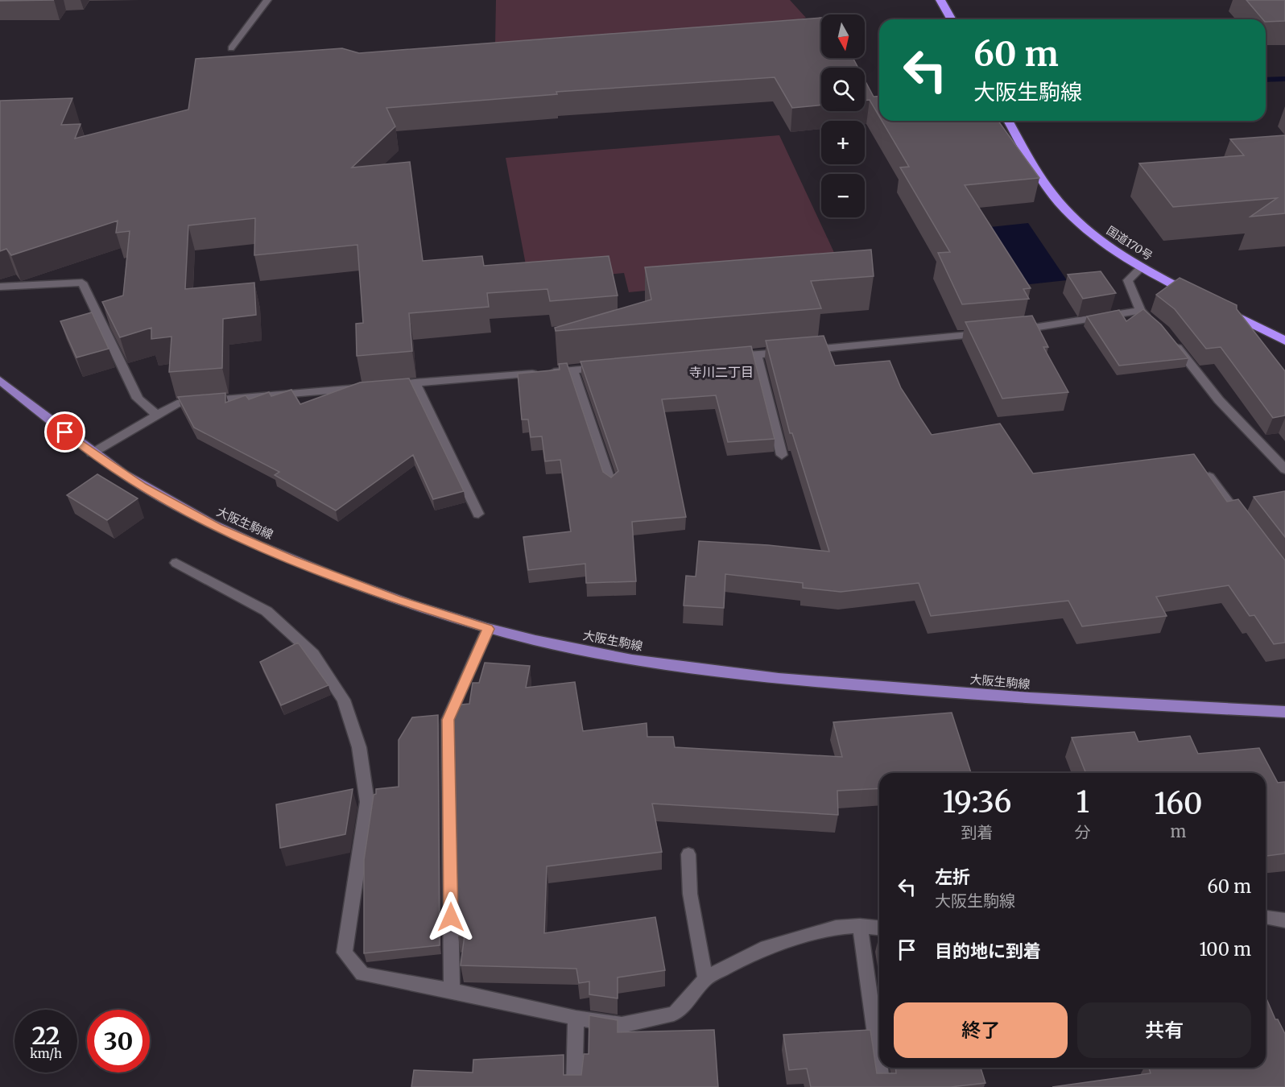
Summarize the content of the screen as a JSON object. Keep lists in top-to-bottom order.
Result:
{
  "streets": {
    "highway": ["国道170号"],
    "main road": ["大阪生駒線"]
  },
  "districts": ["寺川二丁目"],
  "north": "bottom",
  "page": {
    "map_buttons": ["+", "−"],
    "turn": ["60 m", "大阪生駒線"],
    "eta": [
      "19:36",
      "到着",
      "1",
      "分",
      "160",
      "m"
    ],
    "list": [
      {
        "name": "左折",
        "note": "大阪生駒線",
        "value": "60 m"
      },
      {
        "name": "目的地に到着",
        "value": "100 m"
      }
    ],
    "buttons": ["終了", "共有"],
    "speed": "22 km/h",
    "limit": "30"
  }
}
